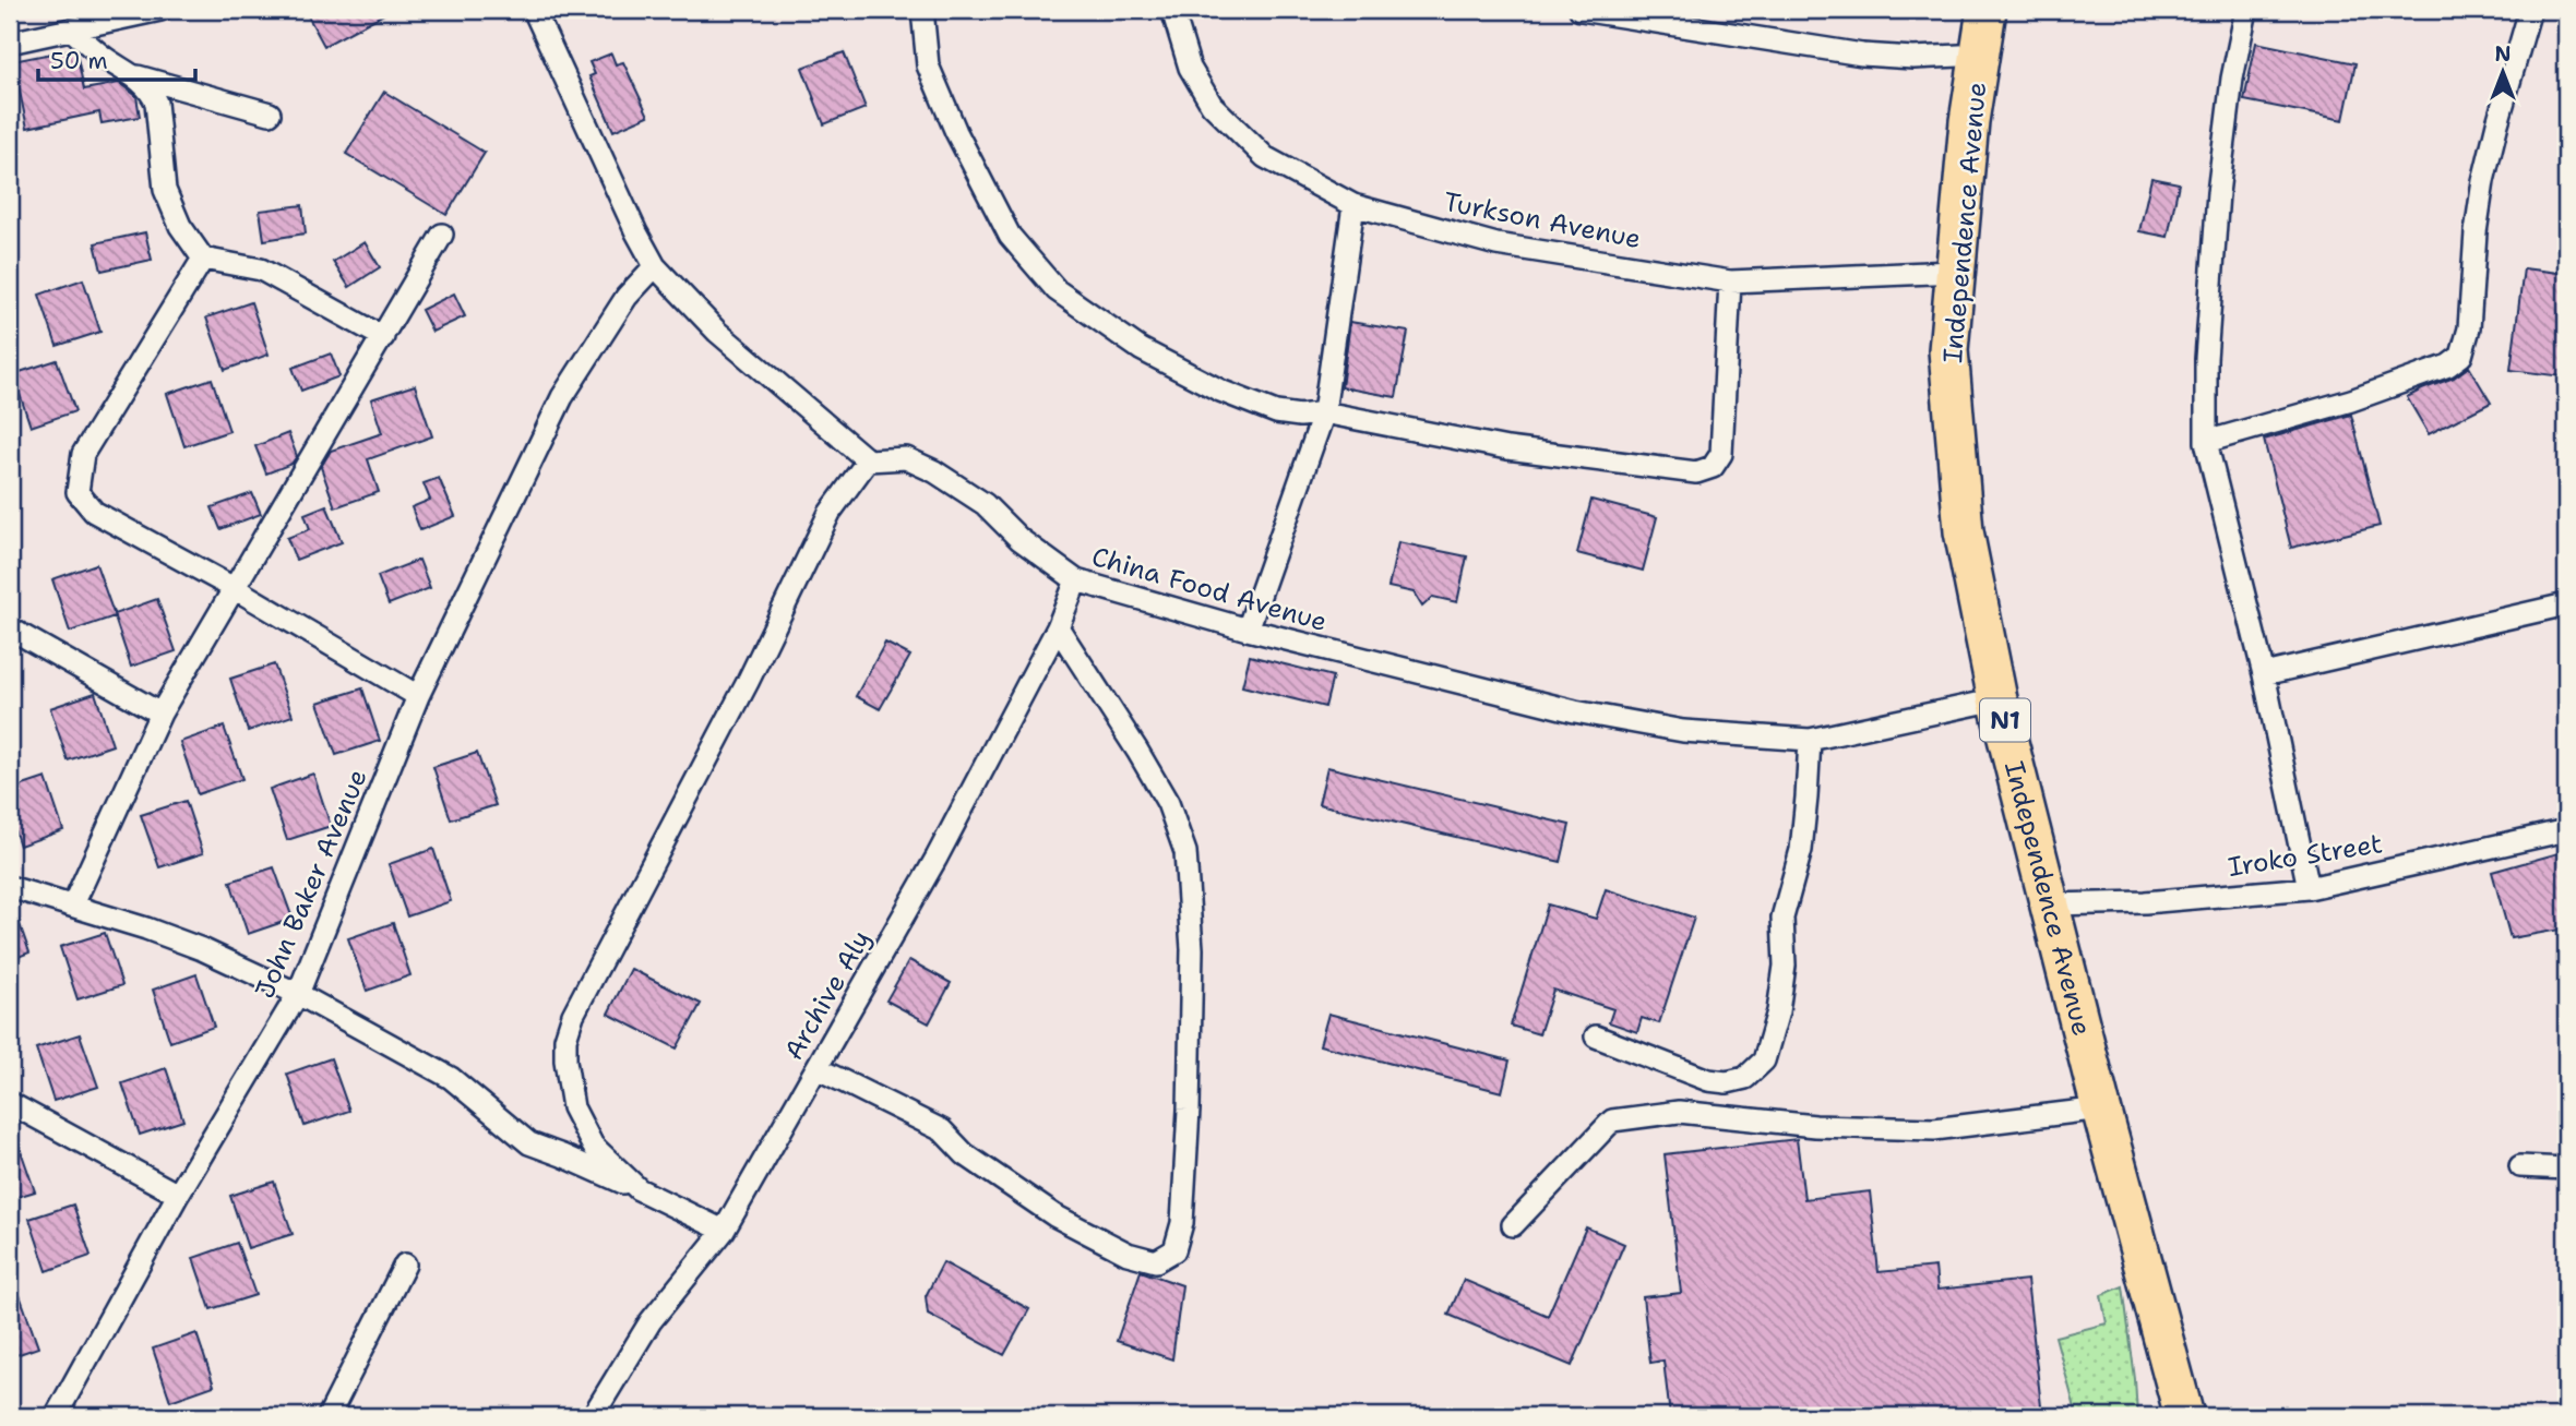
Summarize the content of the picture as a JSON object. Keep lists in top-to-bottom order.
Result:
{
  "streets": {
    "highway": ["Independence Avenue", "N1"],
    "street": [
      "Turkson Avenue",
      "China Food Avenue",
      "Iroko Street",
      "John Baker Avenue",
      "Archive Aly"
    ]
  },
  "crossings": [
    ["Turkson Avenue", "Independence Avenue"],
    ["Independence Avenue", "China Food Avenue"],
    ["Independence Avenue", "Iroko Street"],
    ["China Food Avenue", "Archive Aly"]
  ],
  "scale_bar": "50 m",
  "north": "top"
}
